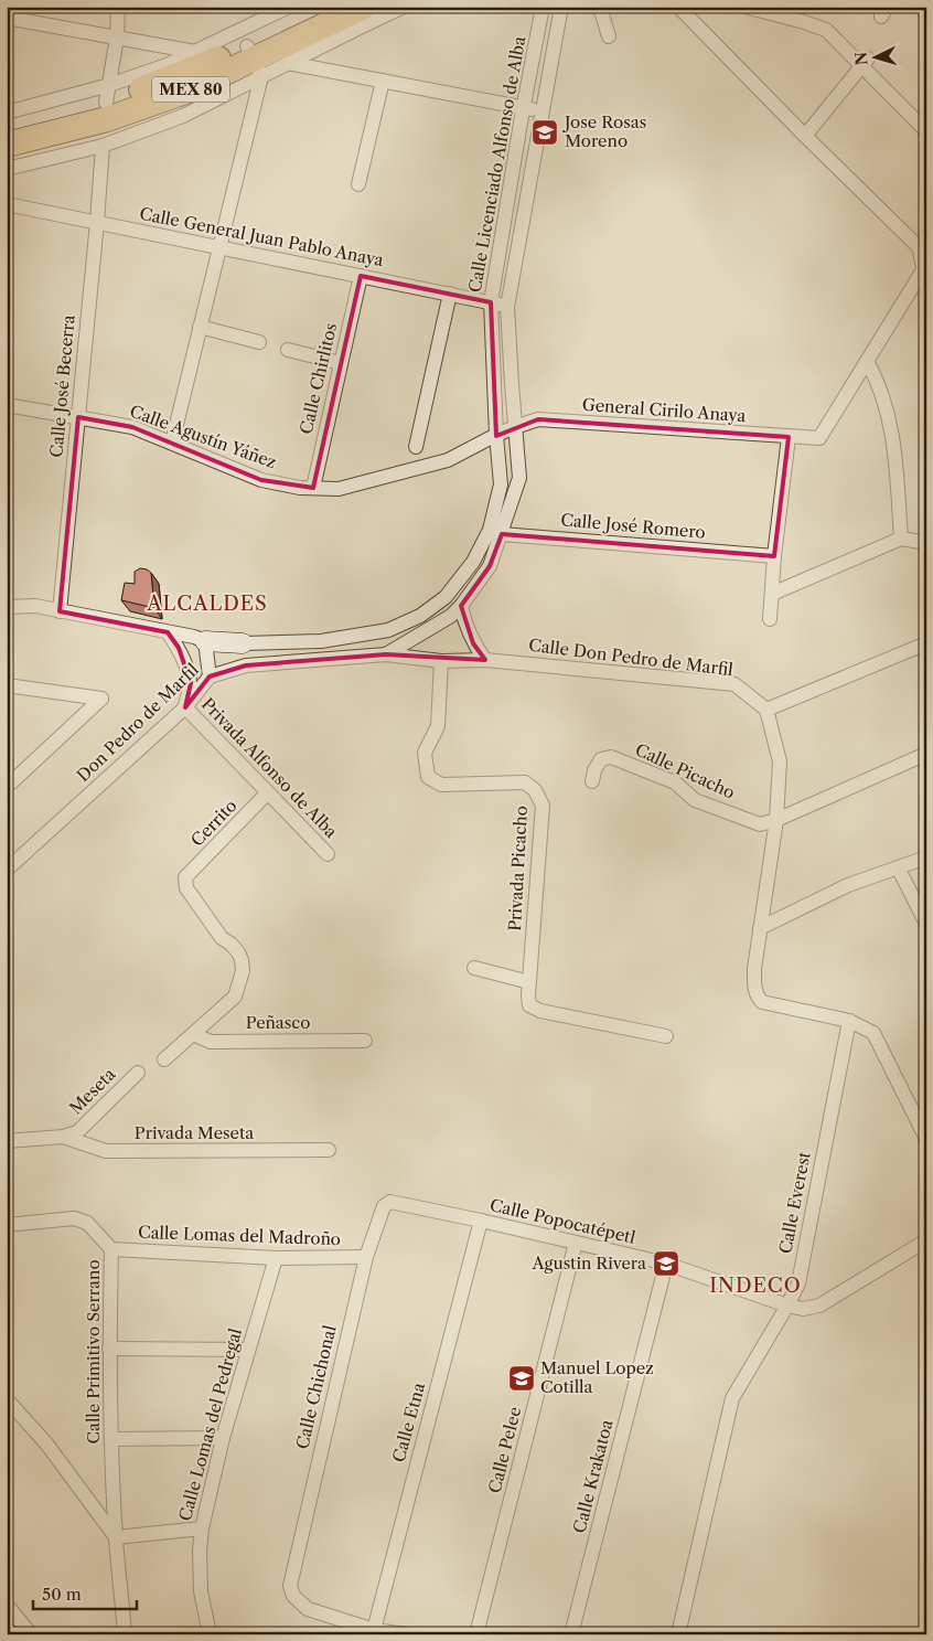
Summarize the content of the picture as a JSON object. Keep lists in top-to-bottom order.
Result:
{
  "streets": {
    "highway": ["MEX 80"],
    "street": [
      "Calle Licenciado Alfonso de Alba",
      "Calle General Juan Pablo Anaya",
      "Calle Chirlitos",
      "Calle José Becerra",
      "General Cirilo Anaya",
      "Calle Agustín Yáñez",
      "Calle José Romero",
      "Calle Don Pedro de Marfil",
      "Don Pedro de Marfil",
      "Privada Alfonso de Alba",
      "Calle Picacho",
      "Cerrito",
      "Privada Picacho",
      "Peñasco",
      "Meseta",
      "Privada Meseta",
      "Calle Everest",
      "Calle Popocatépetl",
      "Calle Lomas del Madroño",
      "Calle Primitivo Serrano",
      "Calle Chichonal",
      "Calle Etna",
      "Calle Lomas del Pedregal",
      "Calle Pelee",
      "Calle Krakatoa"
    ]
  },
  "crossings": [
    ["MEX 80", "Calle José Becerra"],
    ["Calle Licenciado Alfonso de Alba", "Calle General Juan Pablo Anaya"],
    ["Calle Licenciado Alfonso de Alba", "General Cirilo Anaya"],
    ["Calle Licenciado Alfonso de Alba", "Calle Agustín Yáñez"],
    ["Calle Licenciado Alfonso de Alba", "Calle José Romero"],
    ["Calle Licenciado Alfonso de Alba", "Calle Don Pedro de Marfil"],
    ["Calle Licenciado Alfonso de Alba", "Don Pedro de Marfil"],
    ["Calle General Juan Pablo Anaya", "Calle Chirlitos"],
    ["Calle General Juan Pablo Anaya", "Calle José Becerra"],
    ["Calle Chirlitos", "Calle Agustín Yáñez"],
    ["Calle José Becerra", "Calle Agustín Yáñez"],
    ["General Cirilo Anaya", "Calle Agustín Yáñez"],
    ["Calle Don Pedro de Marfil", "Don Pedro de Marfil"],
    ["Calle Don Pedro de Marfil", "Privada Picacho"],
    ["Don Pedro de Marfil", "Privada Alfonso de Alba"],
    ["Privada Alfonso de Alba", "Cerrito"],
    ["Cerrito", "Peñasco"],
    ["Meseta", "Privada Meseta"],
    ["Calle Everest", "Calle Popocatépetl"],
    ["Calle Popocatépetl", "Calle Chichonal"],
    ["Calle Popocatépetl", "Calle Etna"],
    ["Calle Popocatépetl", "Calle Pelee"],
    ["Calle Popocatépetl", "Calle Krakatoa"],
    ["Calle Lomas del Madroño", "Calle Primitivo Serrano"],
    ["Calle Lomas del Madroño", "Calle Chichonal"],
    ["Calle Lomas del Madroño", "Calle Lomas del Pedregal"],
    ["Calle Chichonal", "Calle Etna"]
  ],
  "districts": ["ALCALDES", "INDECO"],
  "places": {
    "school or university": ["Jose Rosas Moreno", "Agustin Rivera", "Manuel Lopez Cotilla"]
  },
  "scale_bar": "50 m",
  "north": "left"
}
